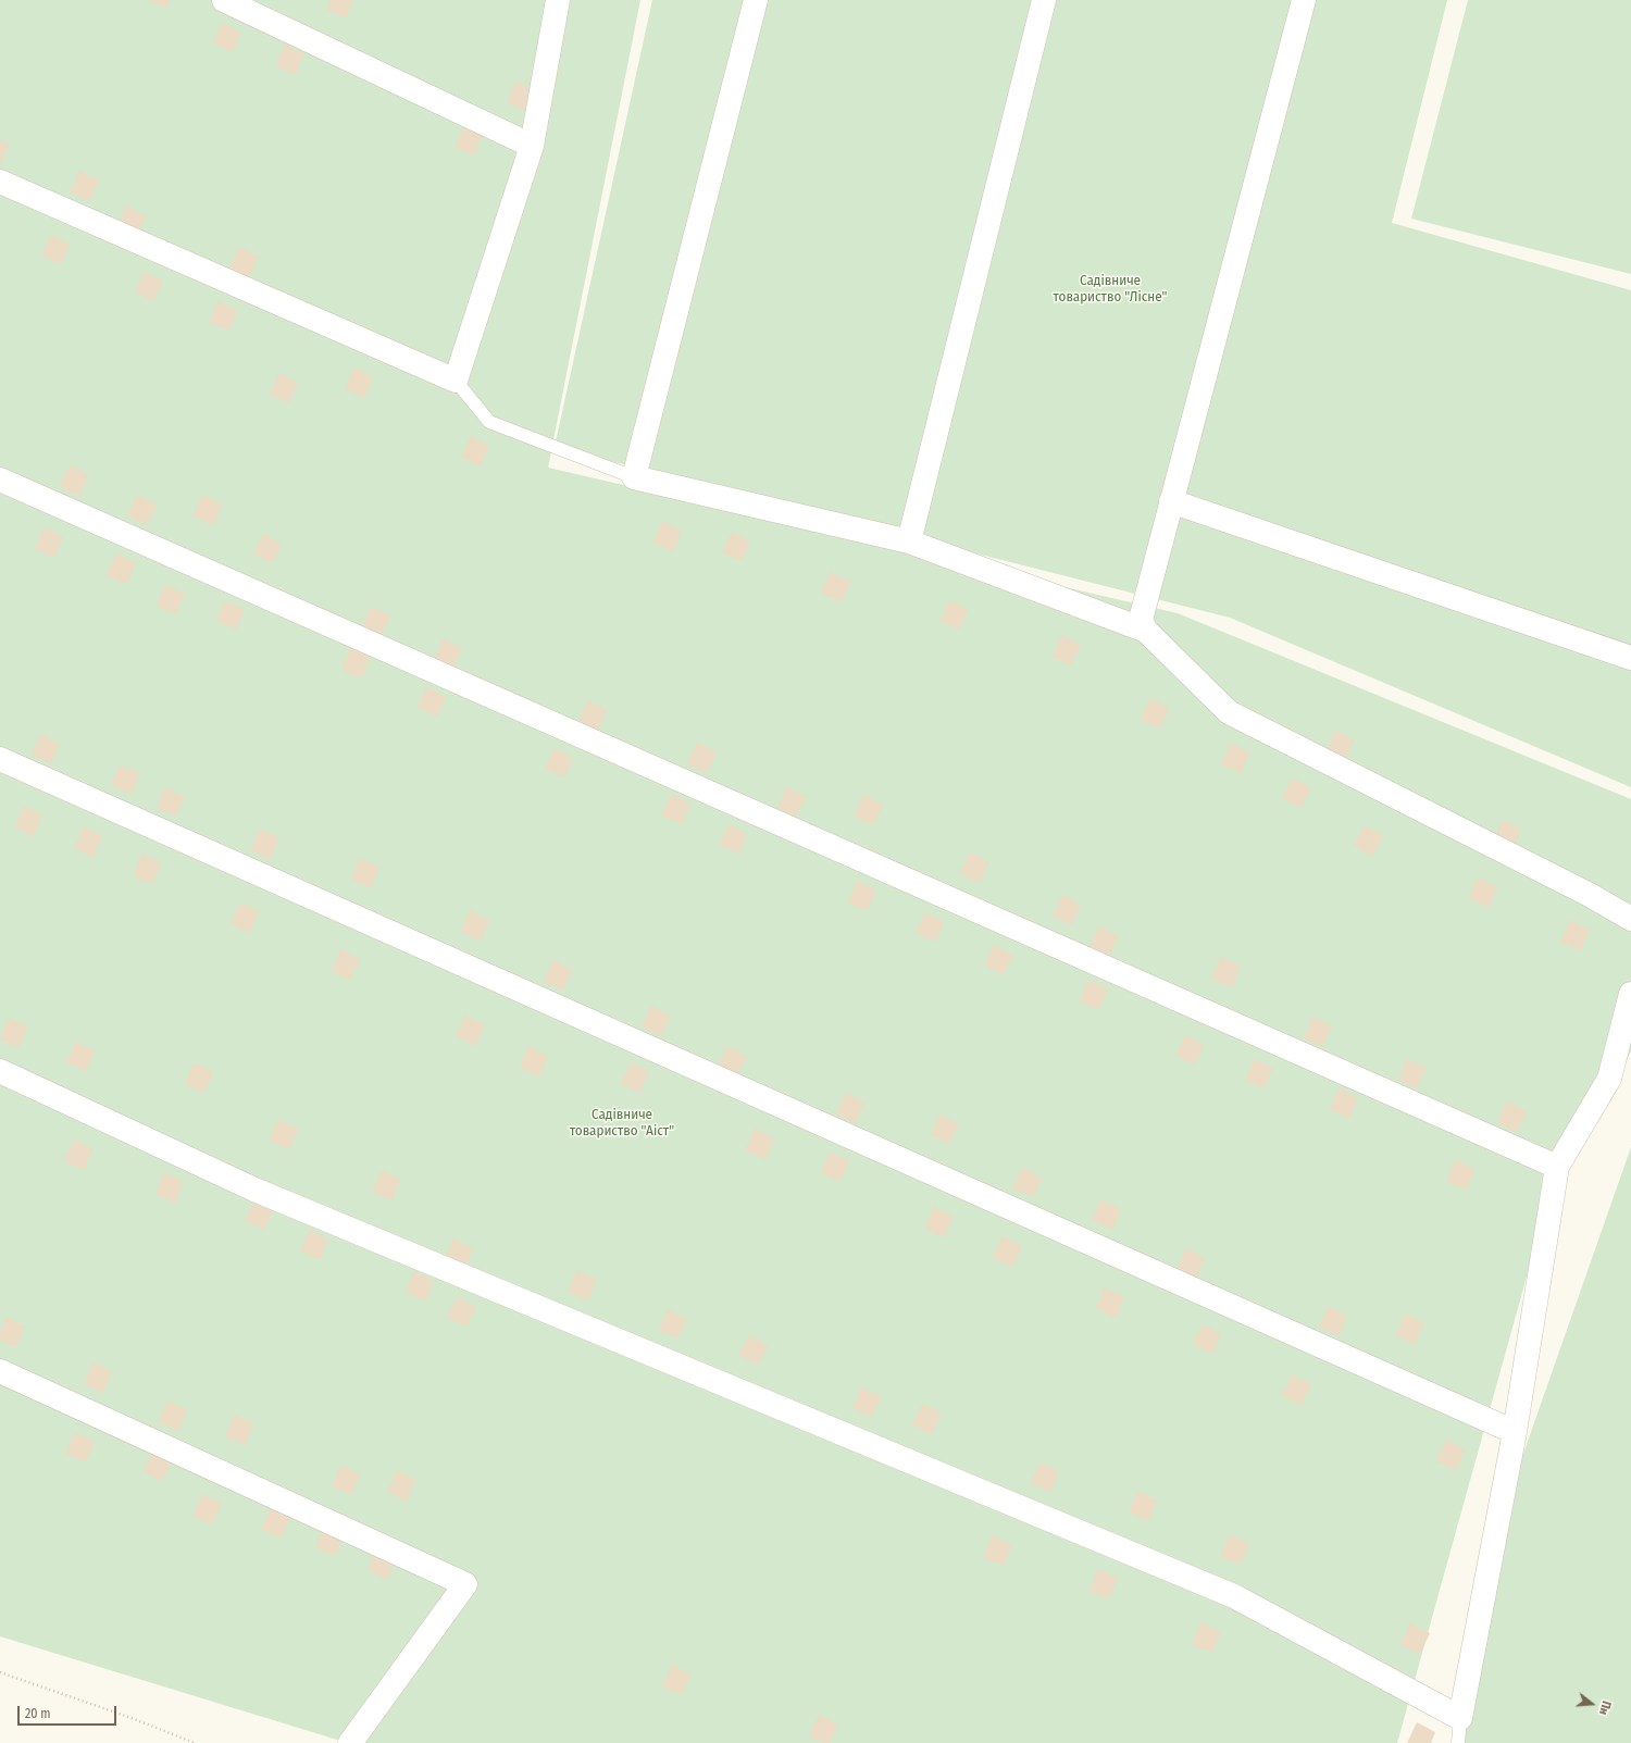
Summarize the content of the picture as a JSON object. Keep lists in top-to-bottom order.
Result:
{
  "parks": ["Садівниче товариство \"Лісне\"", "Садівниче товариство \"Аіст\""],
  "scale_bar": "20 m",
  "north": "right"
}
